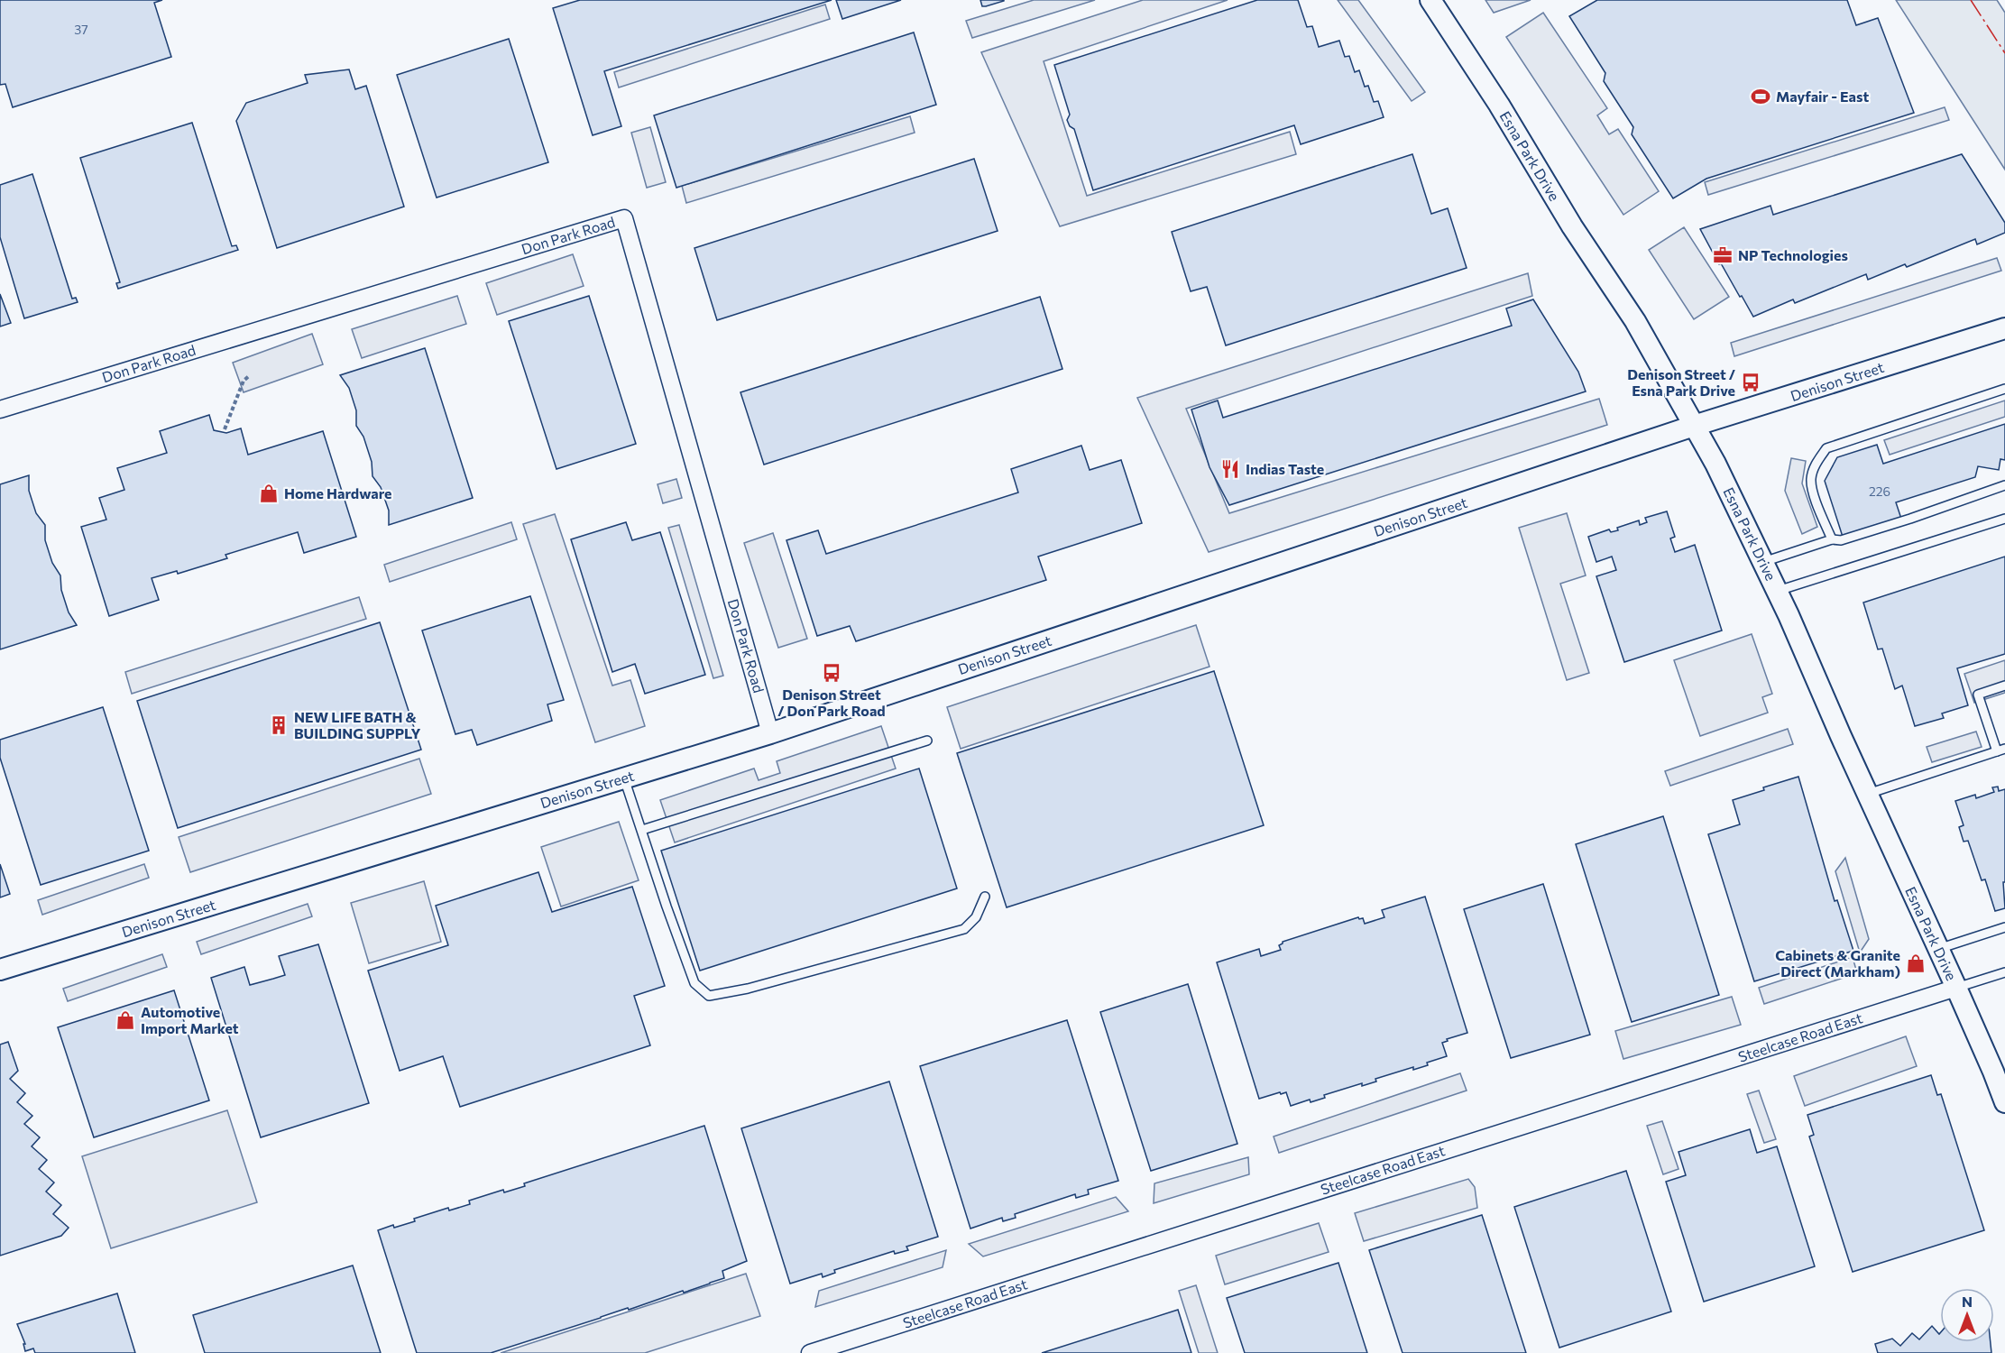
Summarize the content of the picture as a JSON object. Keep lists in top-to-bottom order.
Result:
{
  "streets": {
    "street": [
      "Esna Park Drive",
      "Don Park Road",
      "Denison Street",
      "Steelcase Road East"
    ]
  },
  "crossings": [
    ["Esna Park Drive", "Denison Street"],
    ["Esna Park Drive", "Steelcase Road East"],
    ["Don Park Road", "Denison Street"]
  ],
  "places": {
    "sports": ["Mayfair - East"],
    "office": ["NP Technologies"],
    "bus stop": ["Denison Street / Esna Park Drive", "Denison Street / Don Park Road"],
    "restaurant": ["Indias Taste"],
    "shop": ["Home Hardware", "Cabinets & Granite Direct (Markham)", "Automotive Import Market"],
    "building": ["NEW LIFE BATH & BUILDING SUPPLY"]
  },
  "house_numbers": ["37", "226"],
  "north": "top"
}
